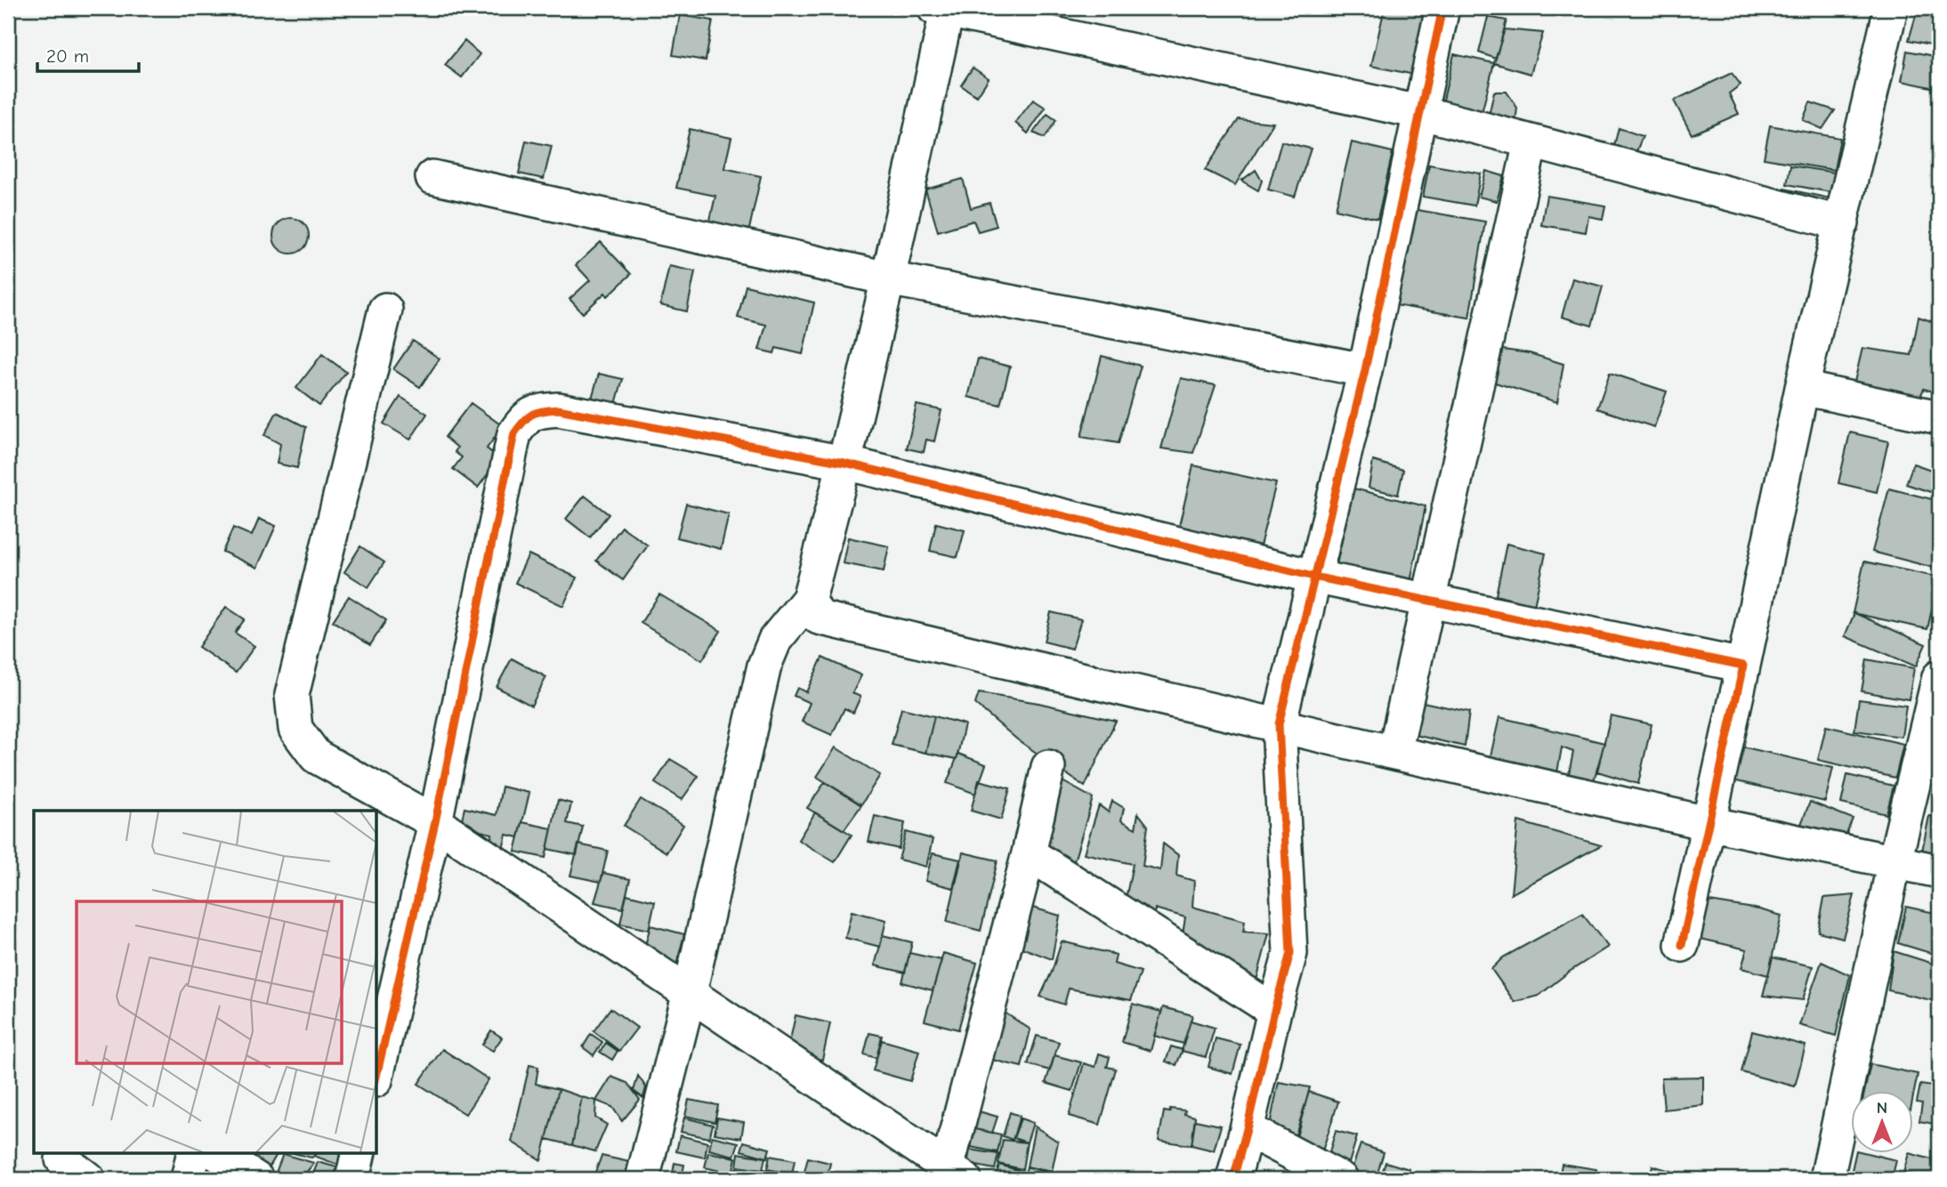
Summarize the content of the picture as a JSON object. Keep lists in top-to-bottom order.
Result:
{
  "scale_bar": "20 m",
  "north": "top"
}
